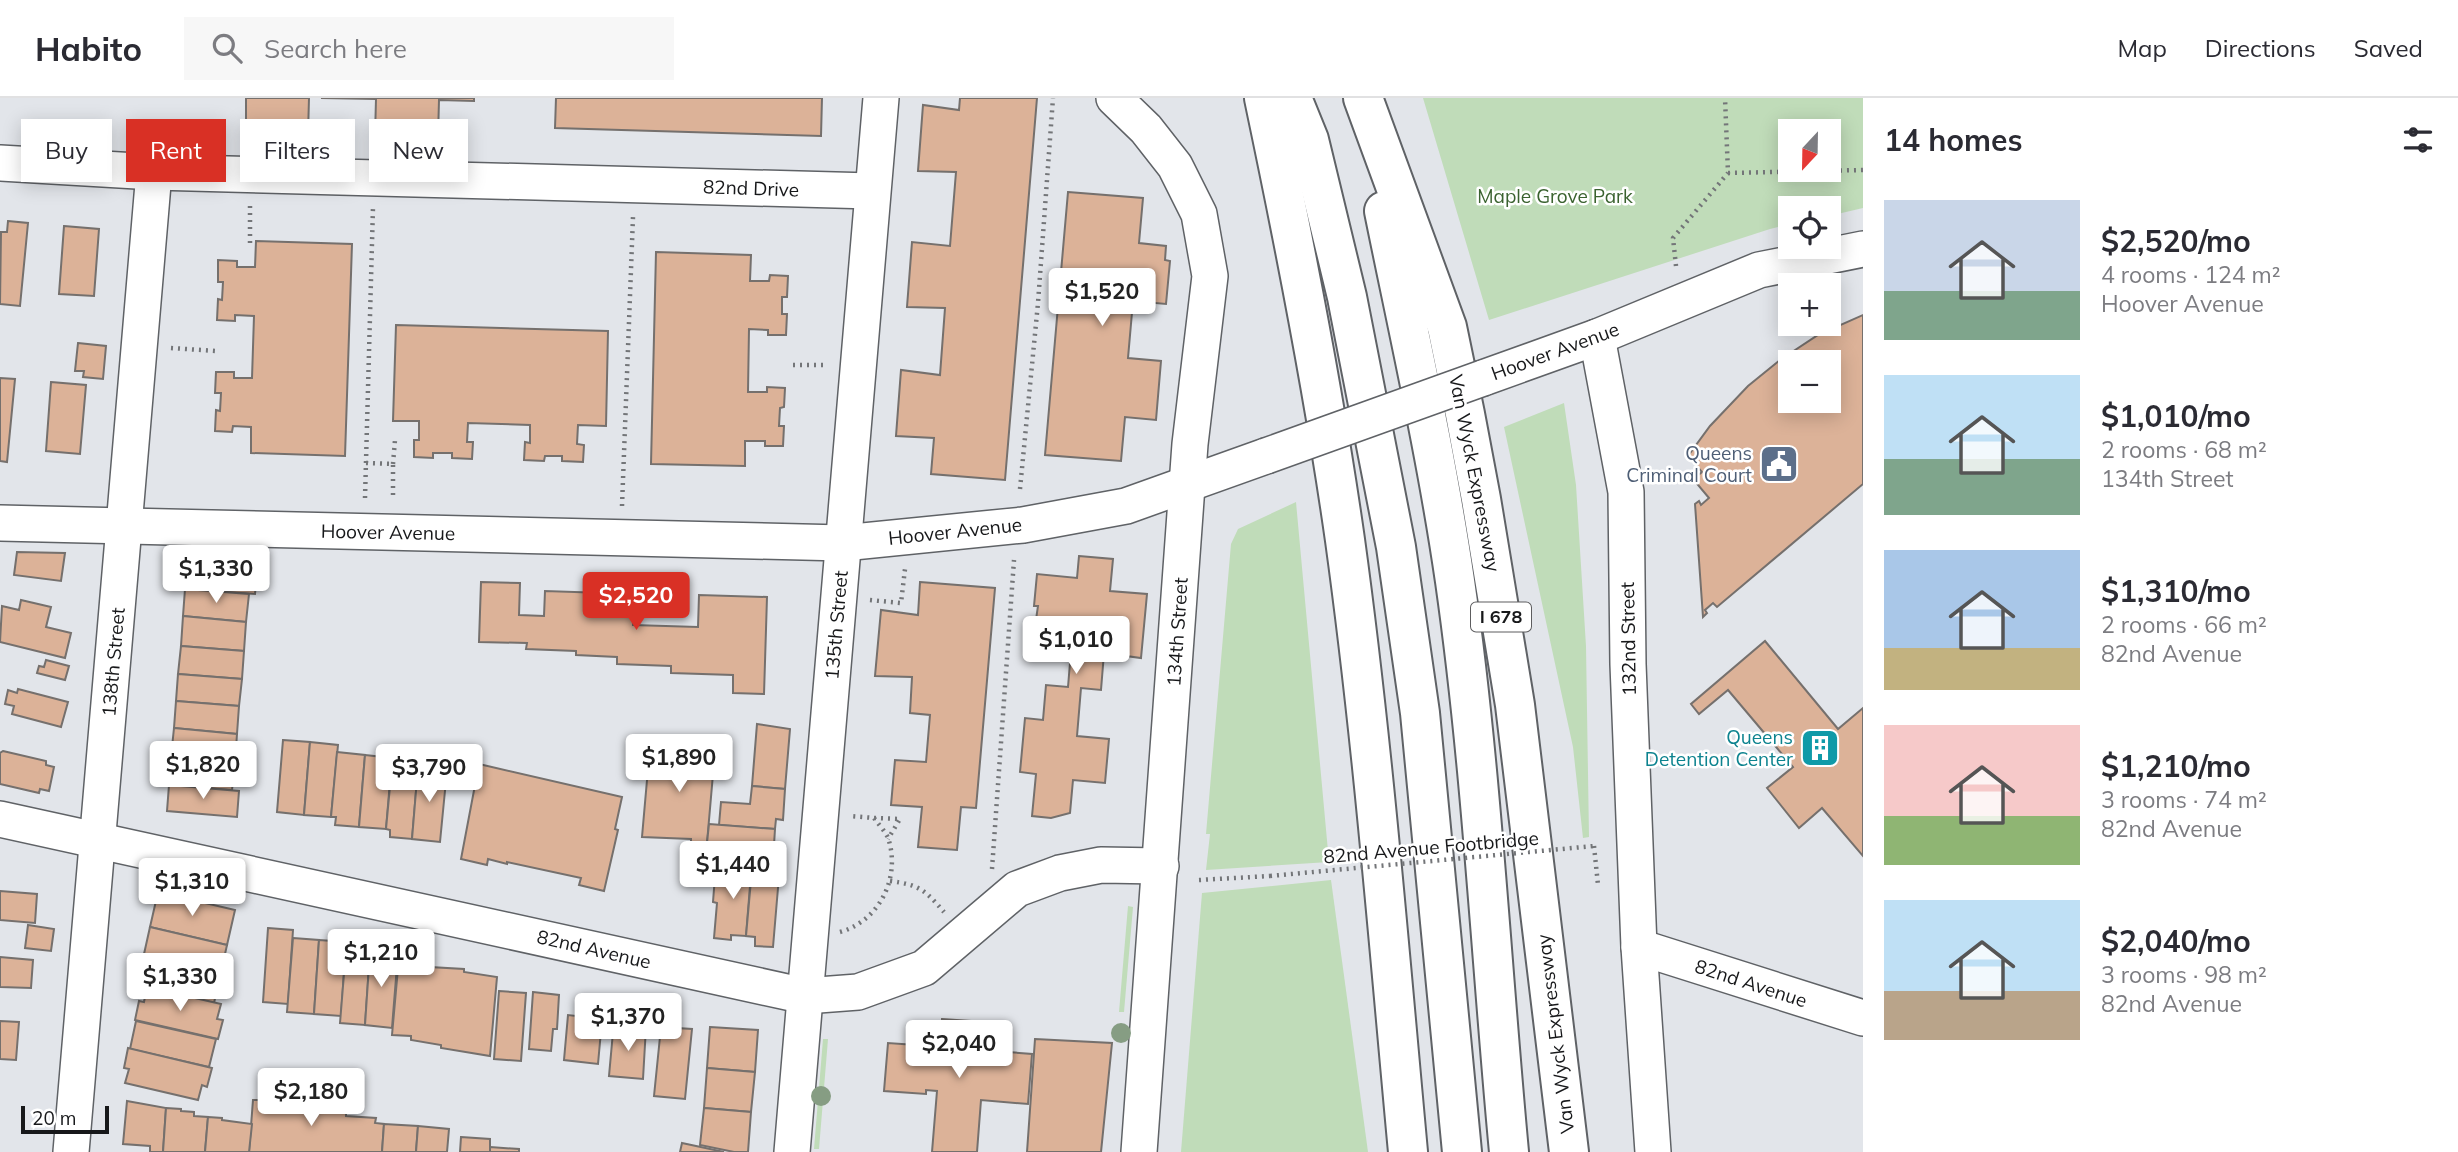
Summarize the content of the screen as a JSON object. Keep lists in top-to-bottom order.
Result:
{
  "streets": {
    "highway": ["Van Wyck Expressway", "I 678"],
    "street": [
      "82nd Drive",
      "Hoover Avenue",
      "135th Street",
      "134th Street",
      "132nd Street",
      "138th Street",
      "82nd Avenue"
    ],
    "path": ["82nd Avenue Footbridge"]
  },
  "crossings": [
    ["82nd Drive", "135th Street"],
    ["Hoover Avenue", "135th Street"],
    ["Hoover Avenue", "134th Street"],
    ["Hoover Avenue", "132nd Street"],
    ["Hoover Avenue", "138th Street"],
    ["135th Street", "82nd Avenue"],
    ["134th Street", "82nd Avenue"],
    ["132nd Street", "82nd Avenue"],
    ["138th Street", "82nd Avenue"]
  ],
  "parks": ["Maple Grove Park"],
  "places": {
    "public building": ["Queens Criminal Court"],
    "building": ["Queens Detention Center"]
  },
  "scale_bar": "20 m",
  "north": "bottom",
  "page": {
    "header": "Habito",
    "search": "Search here",
    "nav": ["Map", "Directions", "Saved"],
    "heading": "14 homes",
    "map_buttons": ["+", "−"],
    "chip": [
      "Buy",
      "Rent",
      "Filters",
      "New"
    ],
    "list": [
      {
        "name": "$2,520/mo",
        "note": "4 rooms · 124 m² · Hoover Avenue"
      },
      {
        "name": "$1,010/mo",
        "note": "2 rooms · 68 m² · 134th Street"
      },
      {
        "name": "$1,310/mo",
        "note": "2 rooms · 66 m² · 82nd Avenue"
      },
      {
        "name": "$1,210/mo",
        "note": "3 rooms · 74 m² · 82nd Avenue"
      },
      {
        "name": "$2,040/mo",
        "note": "3 rooms · 98 m² · 82nd Avenue"
      }
    ],
    "price": [
      "$1,520",
      "$1,330",
      "$2,520",
      "$1,010",
      "$1,890",
      "$1,820",
      "$3,790",
      "$1,440",
      "$1,310",
      "$1,210",
      "$1,330",
      "$1,370",
      "$2,040",
      "$2,180"
    ],
    "scale": "20 m"
  }
}
